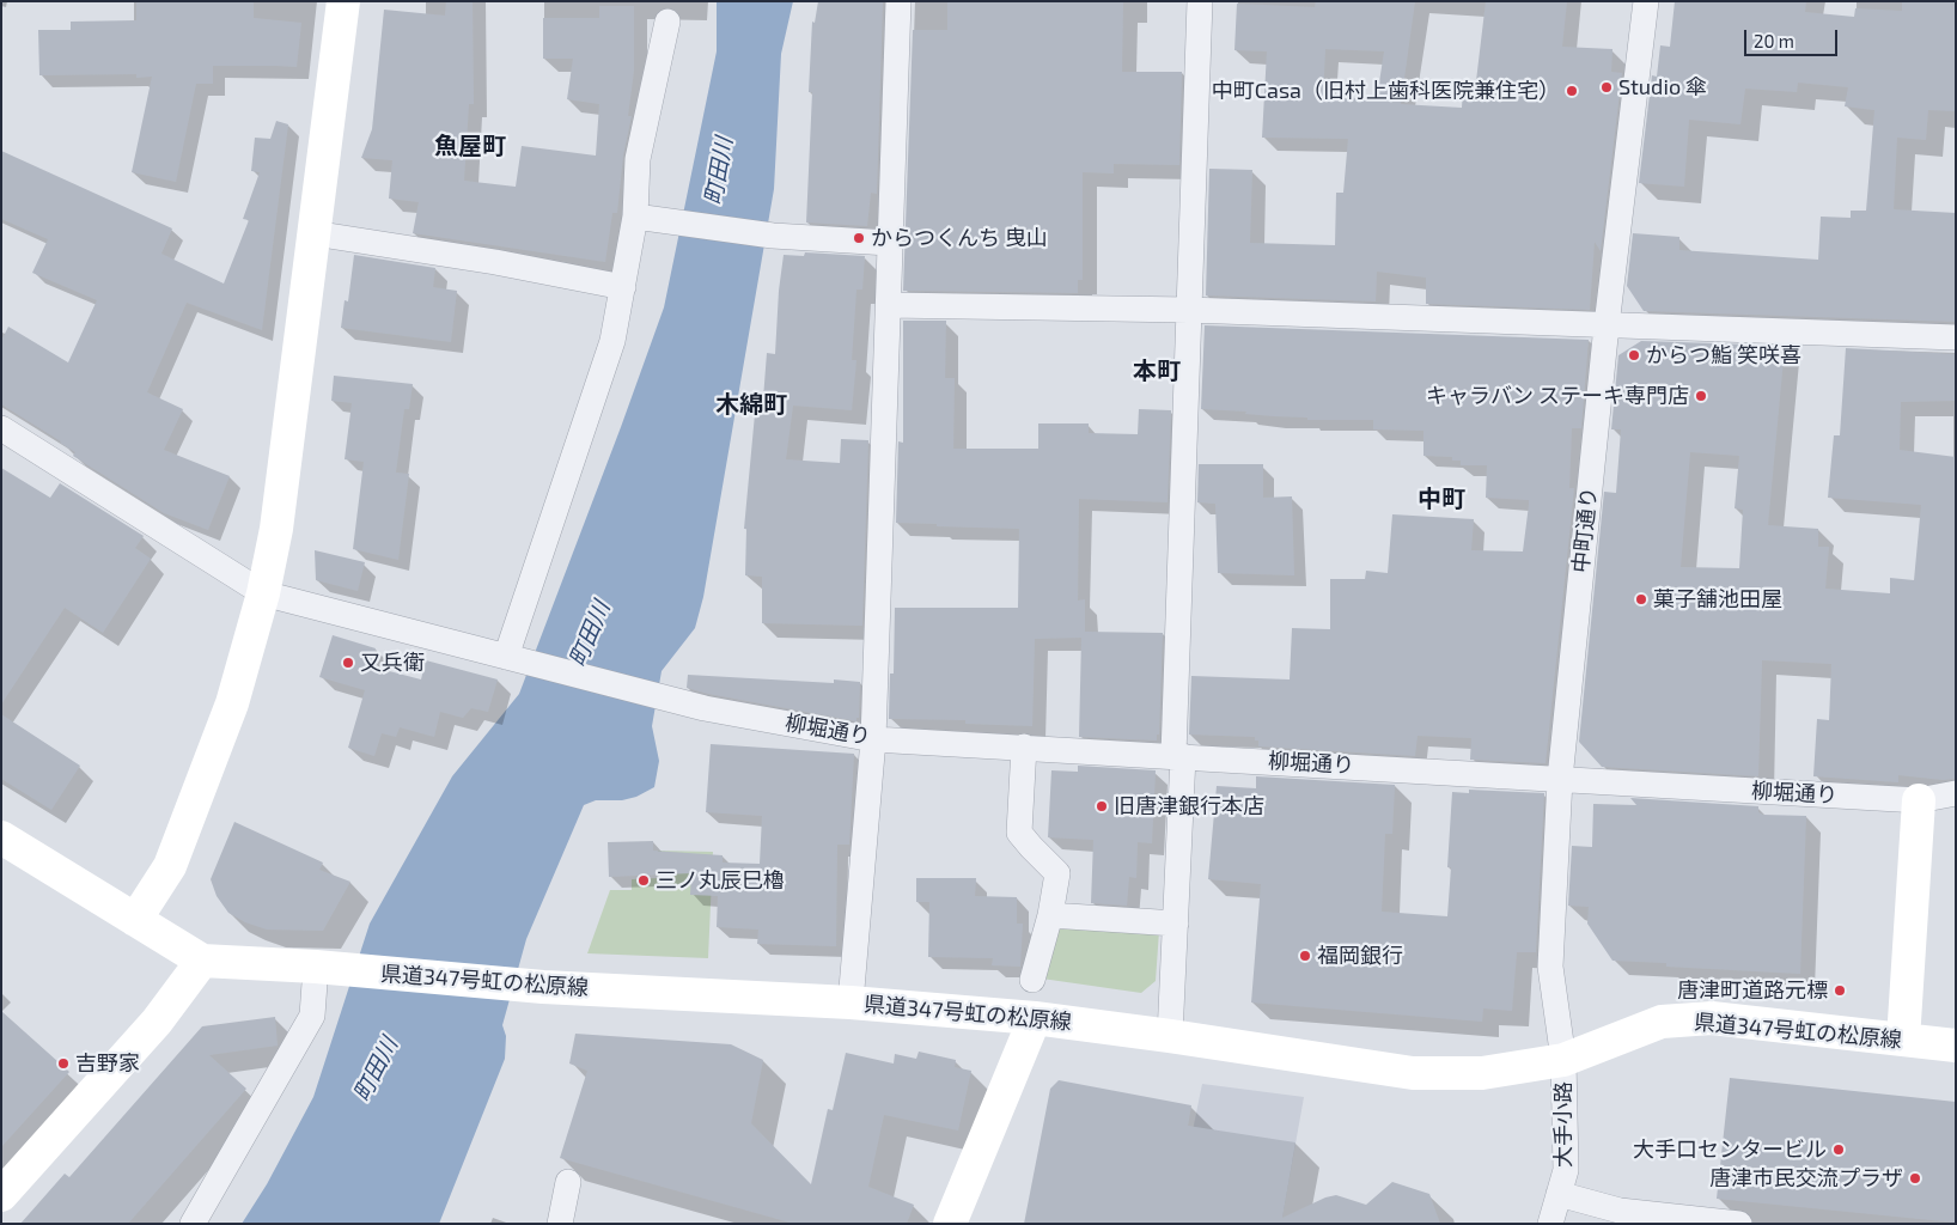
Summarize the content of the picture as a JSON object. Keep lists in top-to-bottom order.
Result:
{
  "streets": {
    "main road": ["県道347号虹の松原線"],
    "street": ["中町通り", "柳堀通り", "大手小路"]
  },
  "crossings": [
    ["中町通り", "柳堀通り"],
    ["中町通り", "県道347号虹の松原線"],
    ["中町通り", "大手小路"],
    ["県道347号虹の松原線", "大手小路"]
  ],
  "districts": [
    "魚屋町",
    "本町",
    "木綿町",
    "中町"
  ],
  "water": ["町田川"],
  "places": [
    "Studio 傘",
    "中町Casa（旧村上歯科医院兼住宅）",
    "からつくんち 曳山",
    "からつ鮨 笑咲喜",
    "キャラバン ステーキ専門店",
    "菓子舗池田屋",
    "又兵衛",
    "旧唐津銀行本店",
    "三ノ丸辰巳櫓",
    "福岡銀行",
    "唐津町道路元標",
    "吉野家",
    "大手口センタービル",
    "唐津市民交流プラザ"
  ],
  "scale_bar": "20 m"
}
